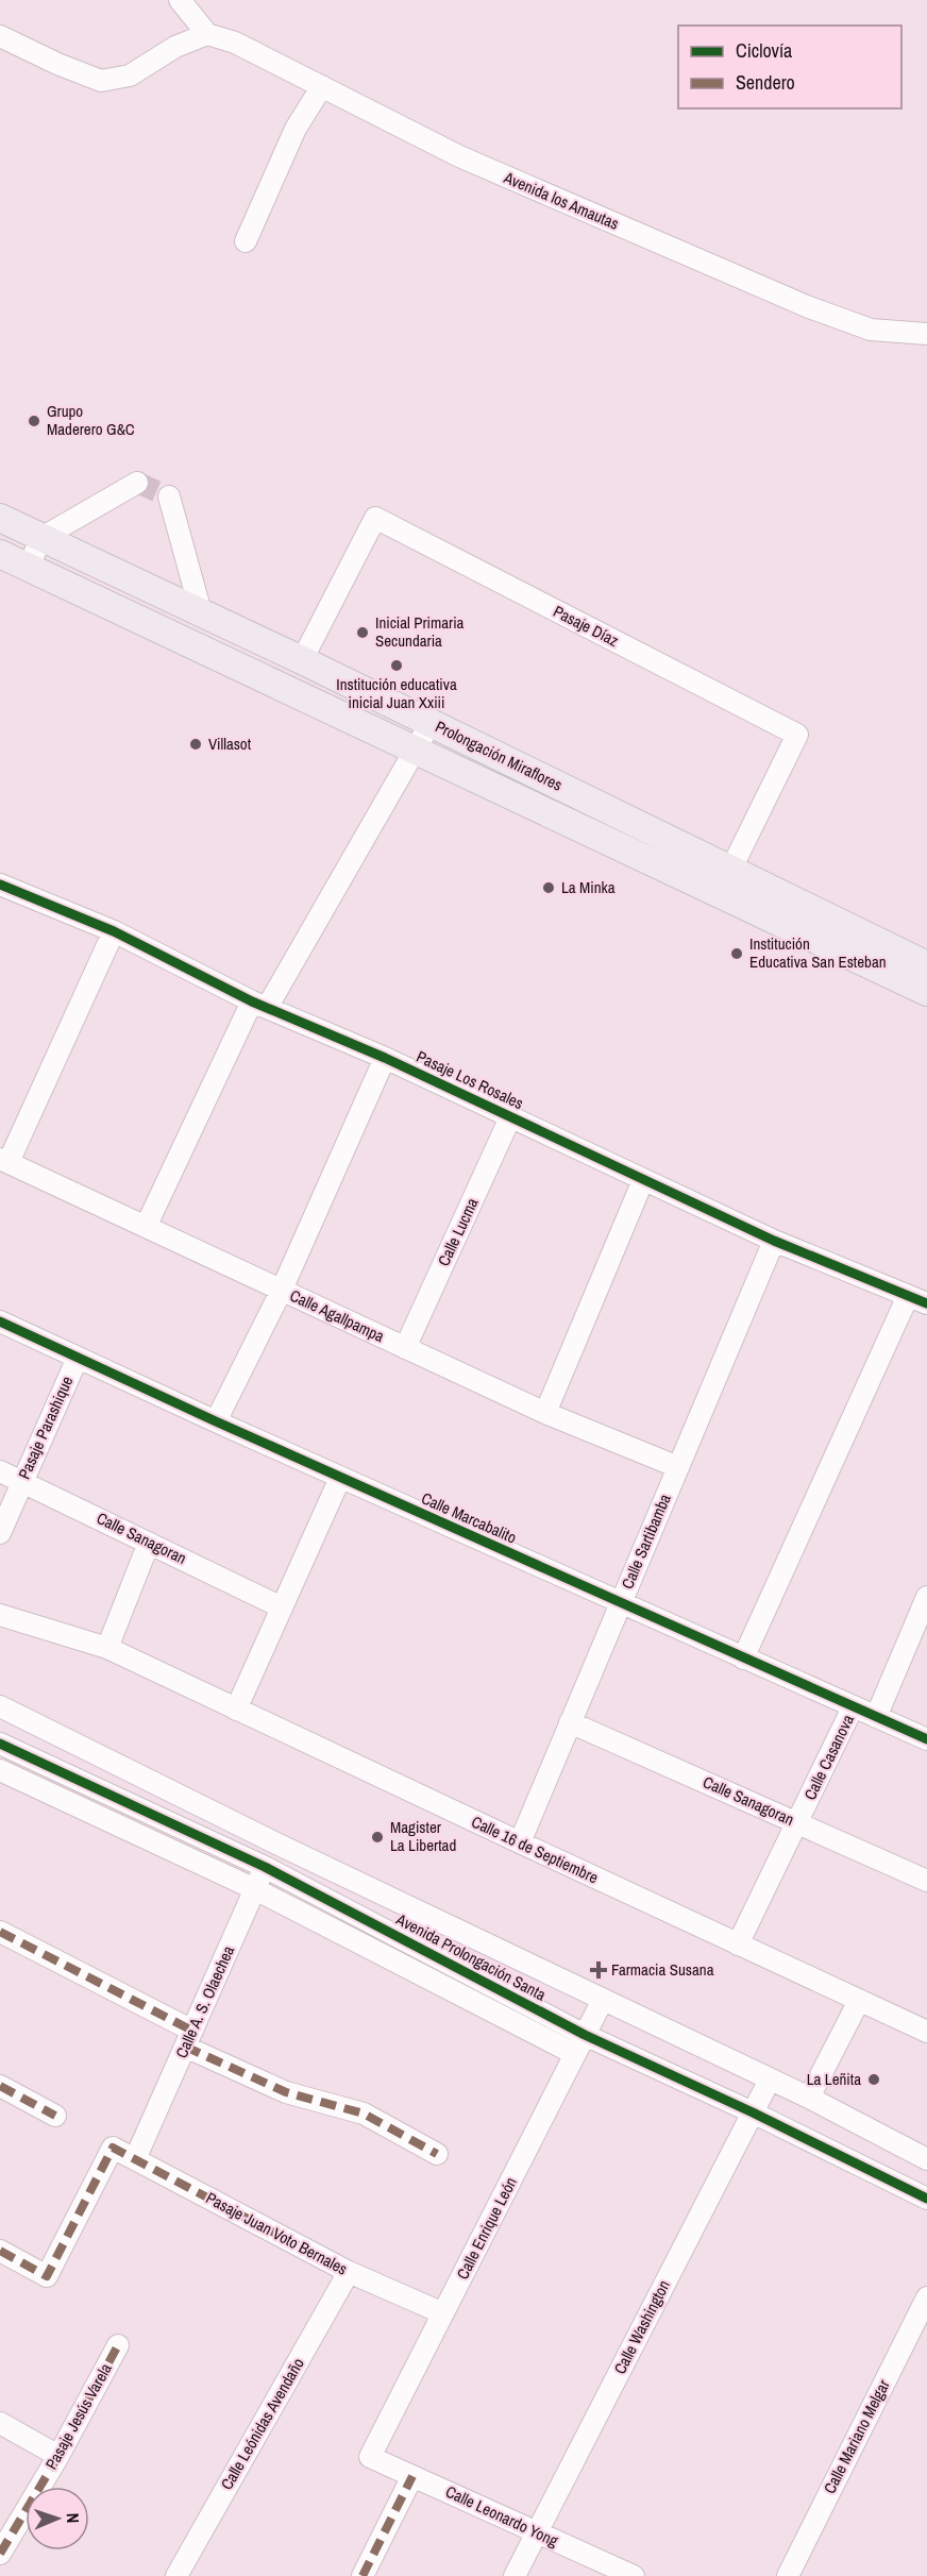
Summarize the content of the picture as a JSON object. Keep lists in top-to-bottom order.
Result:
{
  "streets": {
    "main road": ["Prolongación Miraflores"],
    "street": [
      "Avenida los Amautas",
      "Pasaje Díaz",
      "Pasaje Los Rosales",
      "Calle Lucma",
      "Calle Agallpampa",
      "Pasaje Parashique",
      "Calle Marcabalito",
      "Calle Sanagoran",
      "Calle Sartibamba",
      "Calle Casanova",
      "Calle 16 de Septiembre",
      "Avenida Prolongación Santa",
      "Calle A. S. Olaechea",
      "Calle Enrique León",
      "Pasaje Juan Voto Bernales",
      "Calle Washington",
      "Pasaje Jesús Varela",
      "Calle Leónidas Avendaño",
      "Calle Mariano Melgar",
      "Calle Leonardo Yong"
    ]
  },
  "crossings": [
    ["Pasaje Díaz", "Prolongación Miraflores"],
    ["Pasaje Los Rosales", "Calle Lucma"],
    ["Pasaje Los Rosales", "Calle Sartibamba"],
    ["Calle Lucma", "Calle Agallpampa"],
    ["Calle Agallpampa", "Calle Sartibamba"],
    ["Pasaje Parashique", "Calle Marcabalito"],
    ["Pasaje Parashique", "Calle Sanagoran"],
    ["Calle Marcabalito", "Calle Sartibamba"],
    ["Calle Marcabalito", "Calle Casanova"],
    ["Calle Sanagoran", "Calle Sartibamba"],
    ["Calle Sanagoran", "Calle Casanova"],
    ["Calle Sartibamba", "Calle 16 de Septiembre"],
    ["Calle Casanova", "Calle 16 de Septiembre"],
    ["Avenida Prolongación Santa", "Calle A. S. Olaechea"],
    ["Avenida Prolongación Santa", "Calle Enrique León"],
    ["Avenida Prolongación Santa", "Calle Washington"],
    ["Calle A. S. Olaechea", "Pasaje Juan Voto Bernales"],
    ["Calle Enrique León", "Pasaje Juan Voto Bernales"],
    ["Calle Enrique León", "Calle Leonardo Yong"],
    ["Pasaje Juan Voto Bernales", "Calle Leónidas Avendaño"],
    ["Calle Washington", "Calle Leonardo Yong"]
  ],
  "places": {
    "other": [
      "Grupo Maderero G&C",
      "Inicial Primaria Secundaria",
      "Institución educativa inicial Juan Xxiii",
      "Villasot",
      "La Minka",
      "Institución Educativa San Esteban",
      "Magister La Libertad",
      "La Leñita"
    ],
    "health": ["Farmacia Susana"]
  },
  "legend": ["Ciclovía", "Sendero"],
  "north": "right"
}
